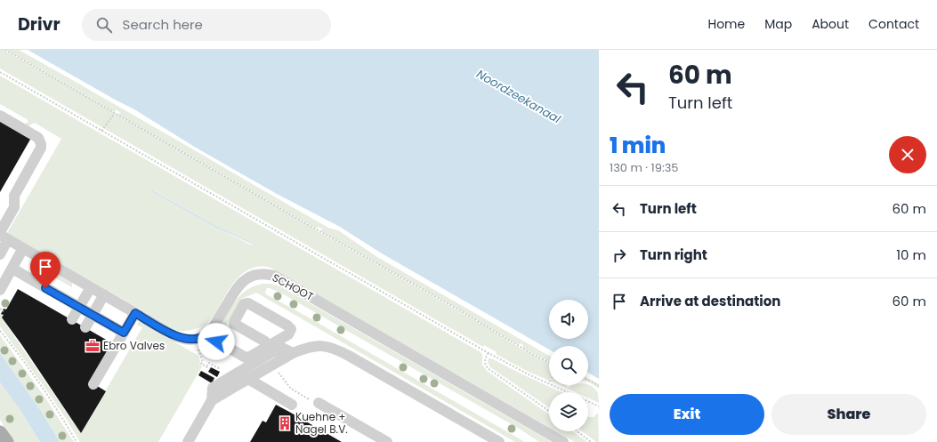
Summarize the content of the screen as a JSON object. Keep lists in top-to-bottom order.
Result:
{
  "streets": {
    "street": ["SCHOOT"]
  },
  "water": ["Noordzeekanaal"],
  "places": {
    "office": ["Ebro Valves"],
    "building": ["Kuehne + Nagel B.V."]
  },
  "page": {
    "header": "Drivr",
    "search": "Search here",
    "nav": [
      "Home",
      "Map",
      "About",
      "Contact"
    ],
    "turn": ["60 m", "Turn left"],
    "heading": ["1 min", "130 m · 19:35"],
    "list": [
      {
        "name": "Turn left",
        "value": "60 m"
      },
      {
        "name": "Turn right",
        "value": "10 m"
      },
      {
        "name": "Arrive at destination",
        "value": "60 m"
      }
    ],
    "buttons": ["Exit", "Share"]
  }
}
